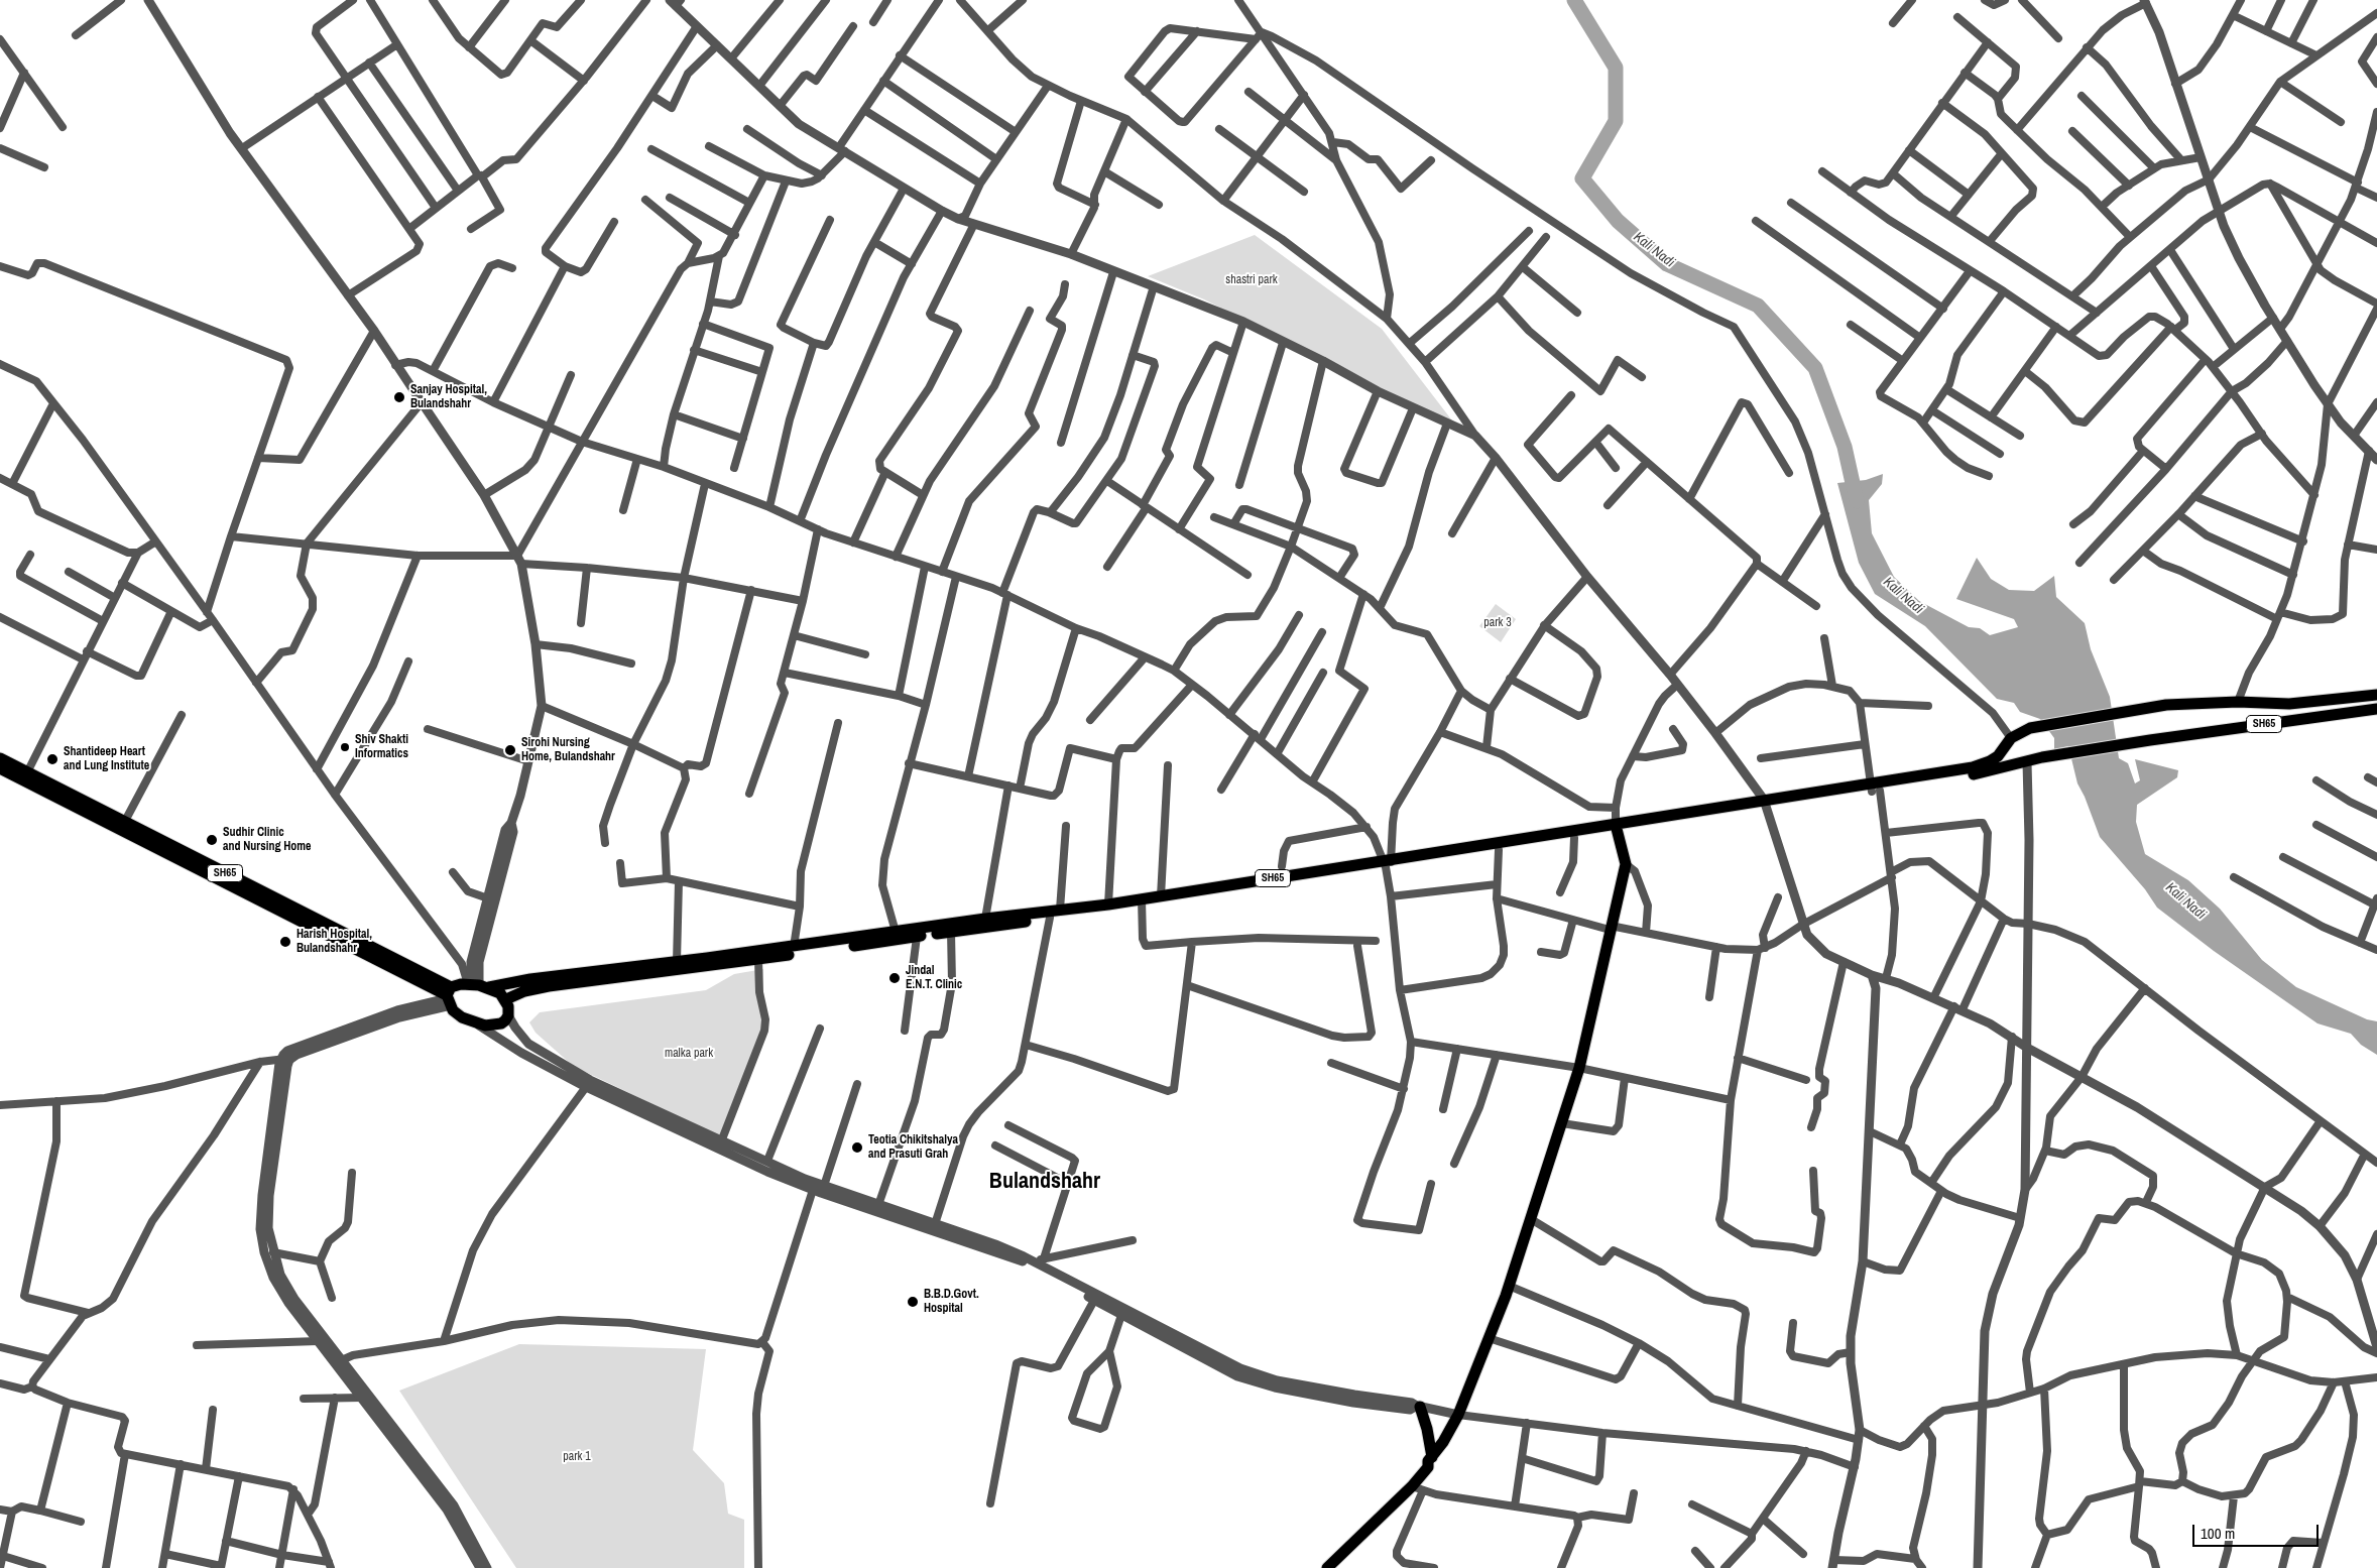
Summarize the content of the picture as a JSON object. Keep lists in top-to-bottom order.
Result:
{
  "streets": {
    "main road": ["SH65"]
  },
  "districts": ["Bulandshahr"],
  "water": ["Kali Nadi"],
  "parks": [
    "shastri park",
    "park 3",
    "malka park",
    "park 1"
  ],
  "places": [
    "Sanjay Hospital, Bulandshahr",
    "Shiv Shakti Informatics",
    "Sirohi Nursing Home, Bulandshahr",
    "Shantideep Heart and Lung Institute",
    "Sudhir Clinic and Nursing Home",
    "Harish Hospital, Bulandshahr",
    "Jindal E.N.T. Clinic",
    "Teotia Chikitshalya and Prasuti Grah",
    "B.B.D.Govt. Hospital"
  ],
  "scale_bar": "100 m"
}
